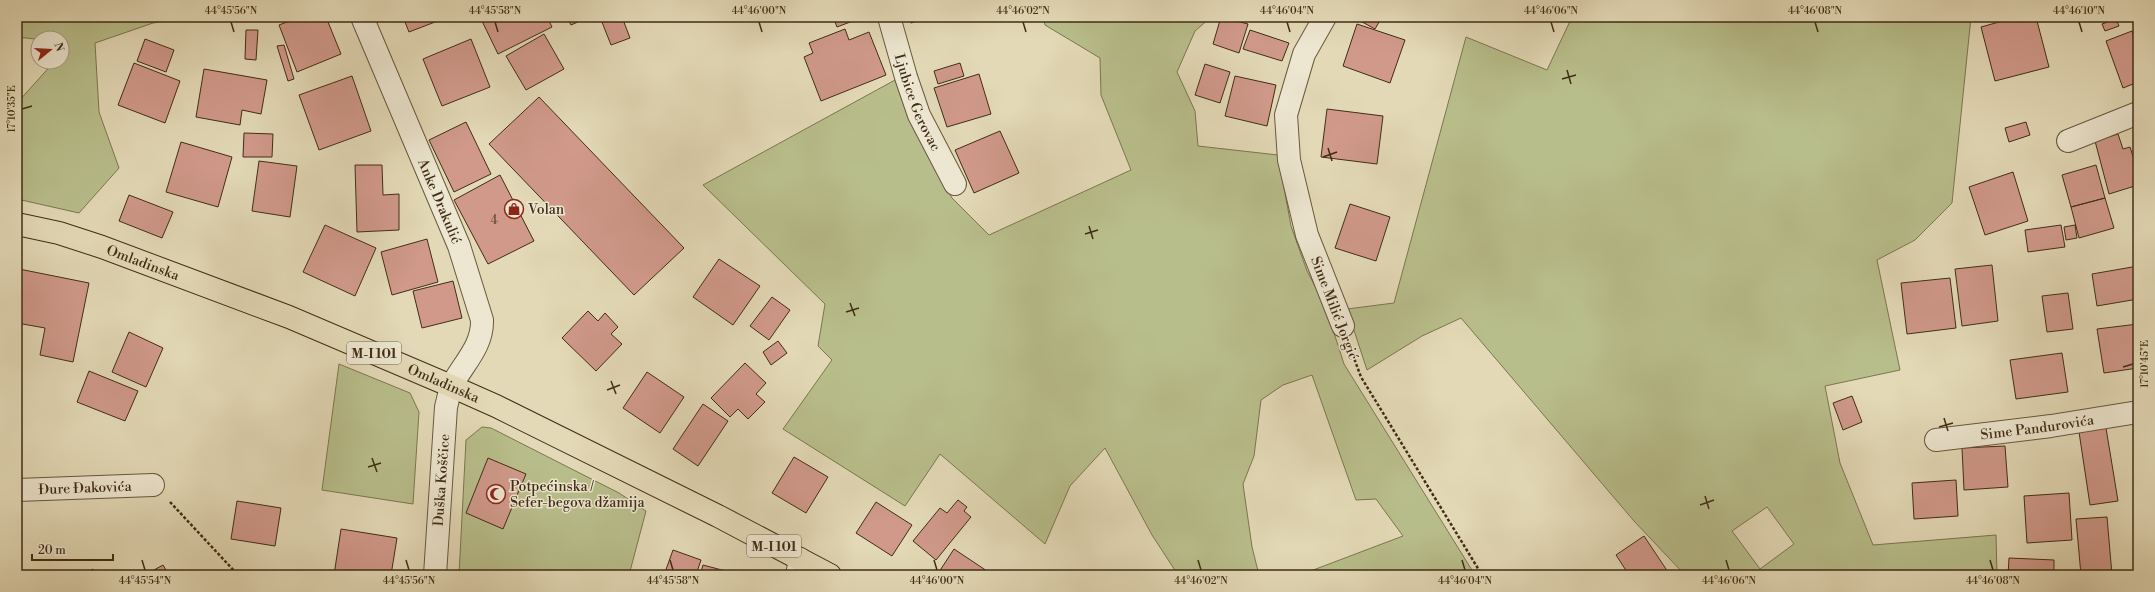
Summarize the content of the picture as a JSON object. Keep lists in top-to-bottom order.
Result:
{
  "streets": {
    "main road": ["Omladinska", "M-I 101"],
    "street": [
      "Ljubice Gerovac",
      "Anke Drakulić",
      "Sime Milić Jorgić",
      "Sime Pandurovića",
      "Duška Koščice",
      "Đure Đakovića"
    ]
  },
  "crossings": [
    ["Anke Drakulić", "Omladinska"],
    ["Anke Drakulić", "Duška Koščice"],
    ["Omladinska", "Duška Koščice"]
  ],
  "places": {
    "shop": ["Volan"],
    "mosque": ["Potpećinska / Sefer-begova džamija"]
  },
  "house_numbers": ["4"],
  "scale_bar": "20 m",
  "north": "right",
  "coordinates": [
    "44°45'56\"N",
    "44°45'58\"N",
    "44°46'00\"N",
    "44°46'02\"N",
    "44°46'04\"N",
    "44°46'06\"N",
    "44°46'08\"N",
    "44°46'10\"N",
    "17°10'35\"E",
    "17°10'45\"E",
    "44°45'54\"N"
  ]
}
